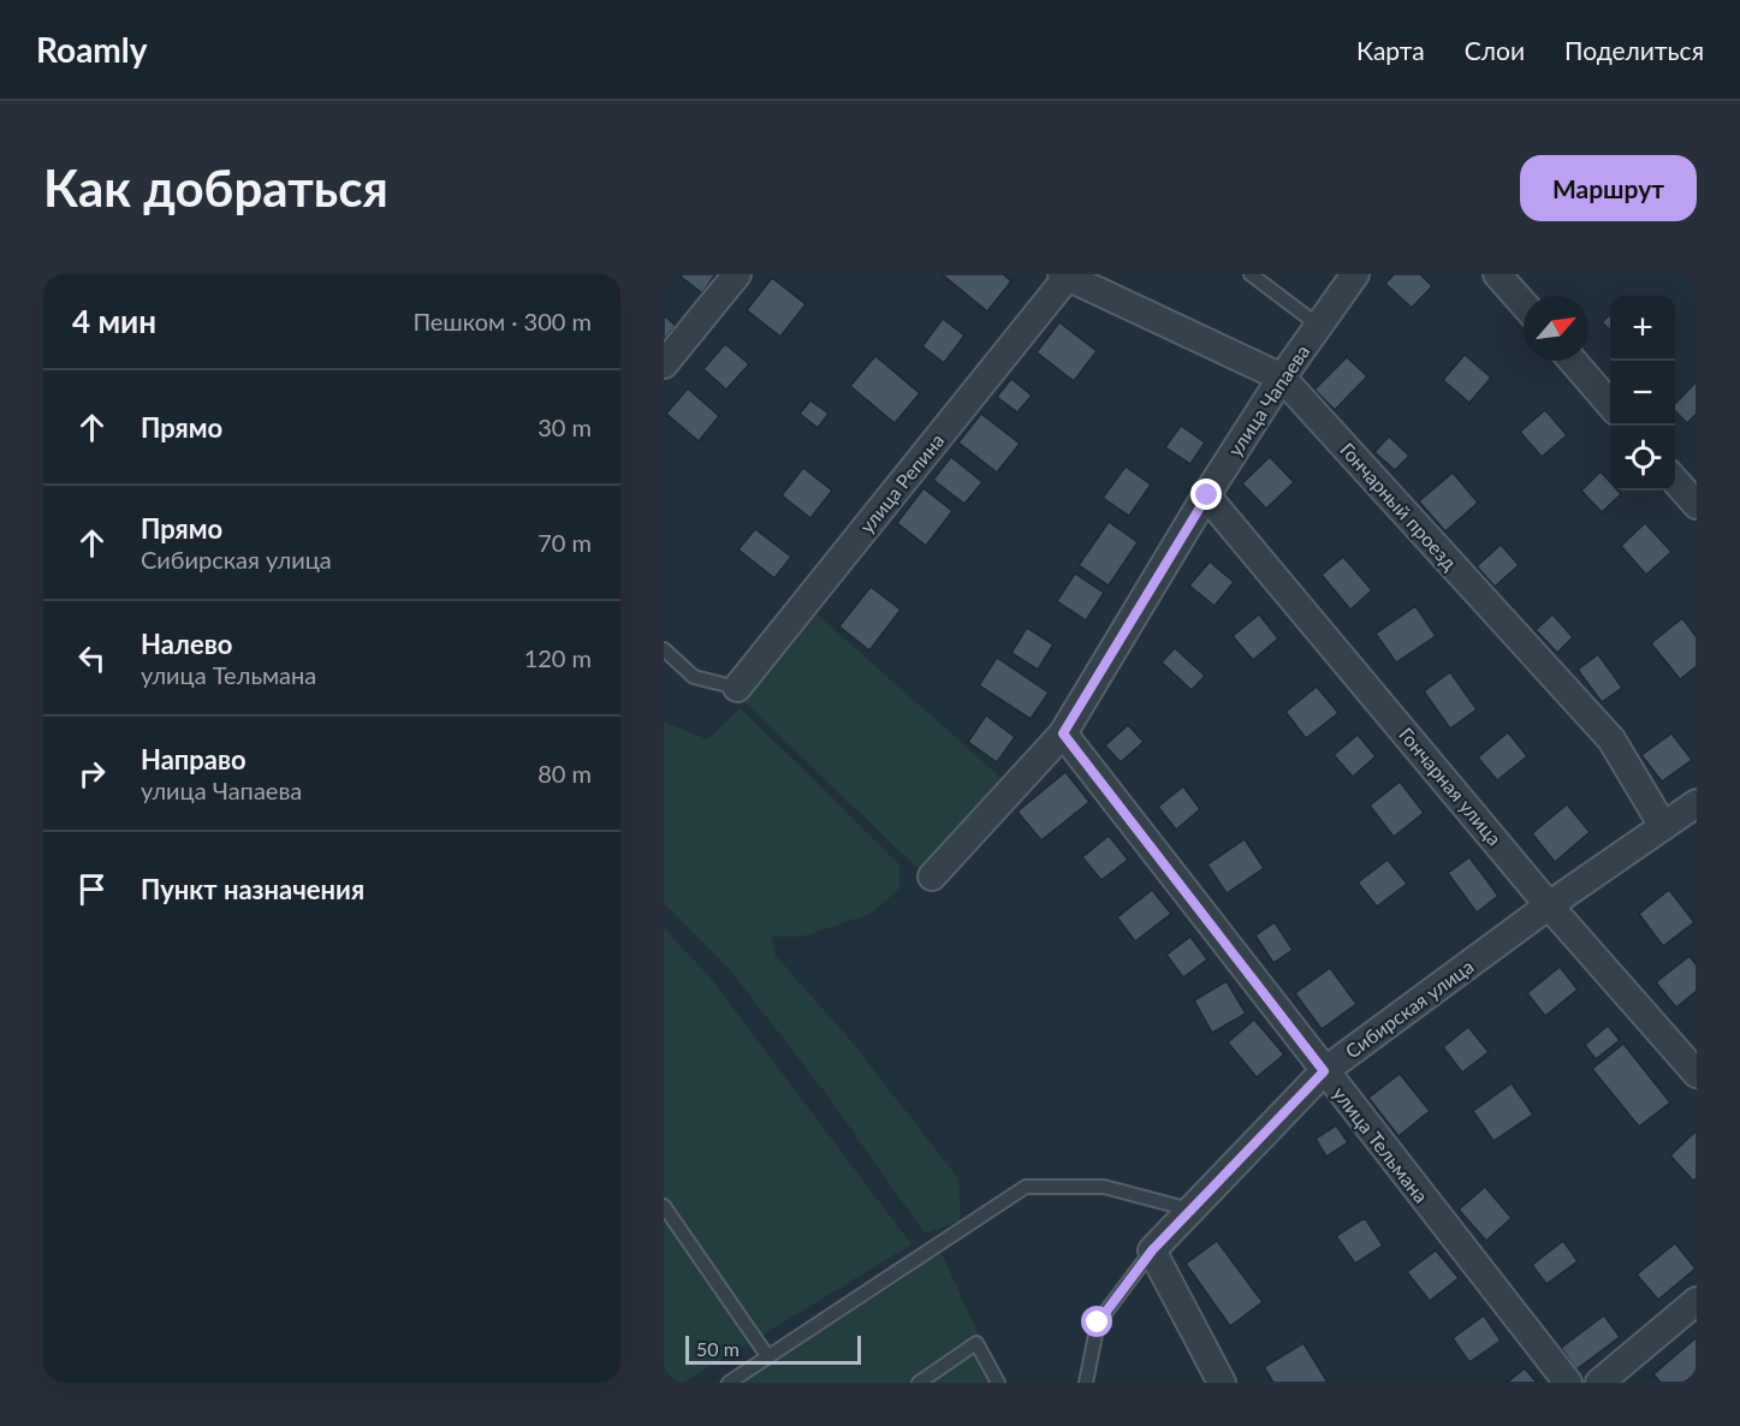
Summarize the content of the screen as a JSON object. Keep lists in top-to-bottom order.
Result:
{
  "streets": {
    "street": [
      "улица Чапаева",
      "улица Репина",
      "Гончарный проезд",
      "Гончарная улица",
      "Сибирская улица",
      "улица Тельмана"
    ]
  },
  "crossings": [
    ["улица Чапаева", "Гончарный проезд"],
    ["улица Чапаева", "Гончарная улица"],
    ["улица Чапаева", "улица Тельмана"],
    ["улица Репина", "Гончарный проезд"],
    ["Гончарный проезд", "Сибирская улица"],
    ["Гончарная улица", "Сибирская улица"],
    ["Сибирская улица", "улица Тельмана"]
  ],
  "scale_bar": "50 m",
  "north": "top right",
  "page": {
    "header": "Roamly",
    "nav": ["Карта", "Слои", "Поделиться"],
    "buttons": "Маршрут",
    "title": "Как добраться",
    "heading": ["4 мин", "Пешком · 300 m"],
    "map_buttons": ["+", "−"],
    "list": [
      ["Прямо", "30 m"],
      ["Прямо", "Сибирская улица", "70 m"],
      ["Налево", "улица Тельмана", "120 m"],
      ["Направо", "улица Чапаева", "80 m"],
      "Пункт назначения"
    ],
    "scale": "50 m"
  }
}
